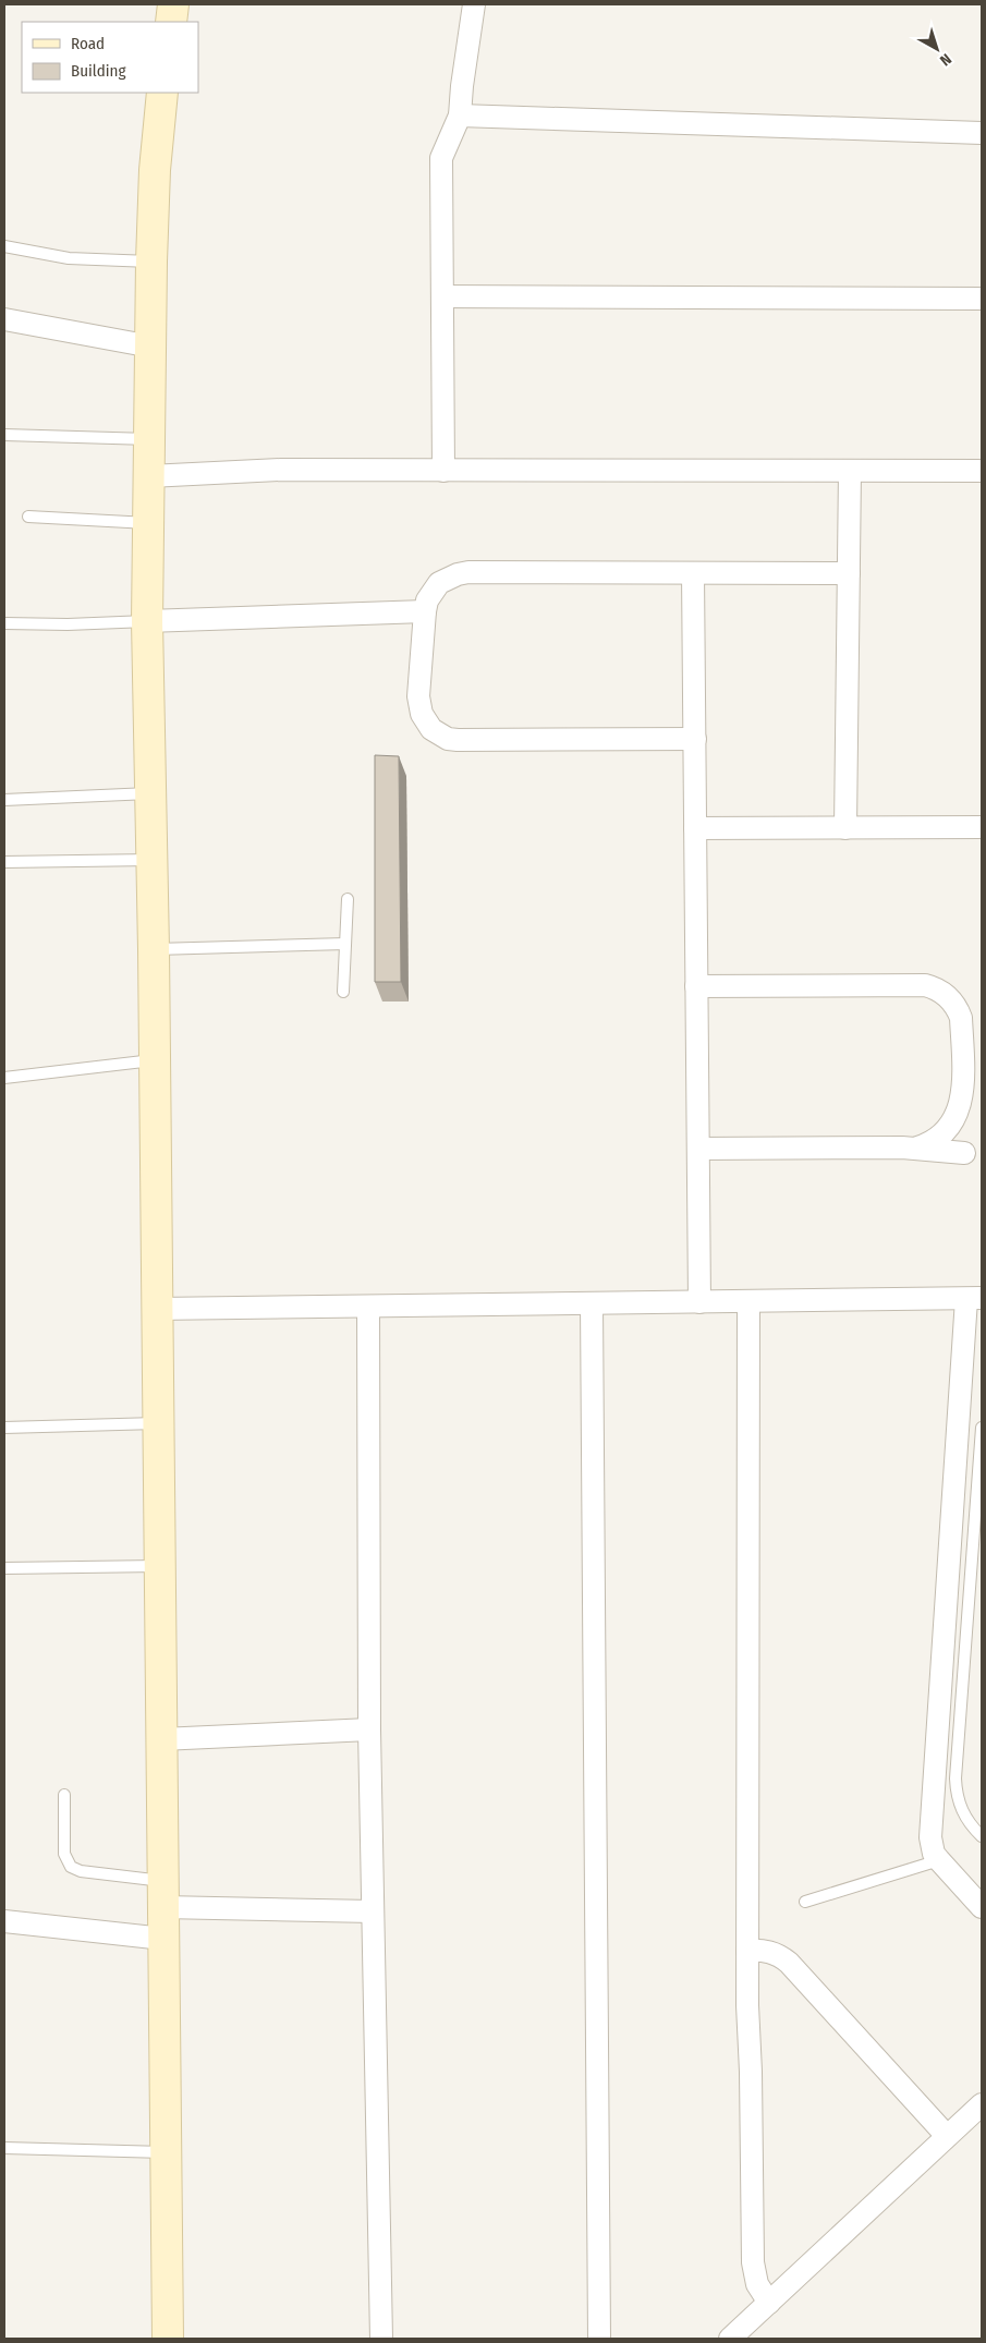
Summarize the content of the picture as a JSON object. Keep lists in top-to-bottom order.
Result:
{
  "legend": ["Road", "Building"],
  "north": "bottom right"
}
